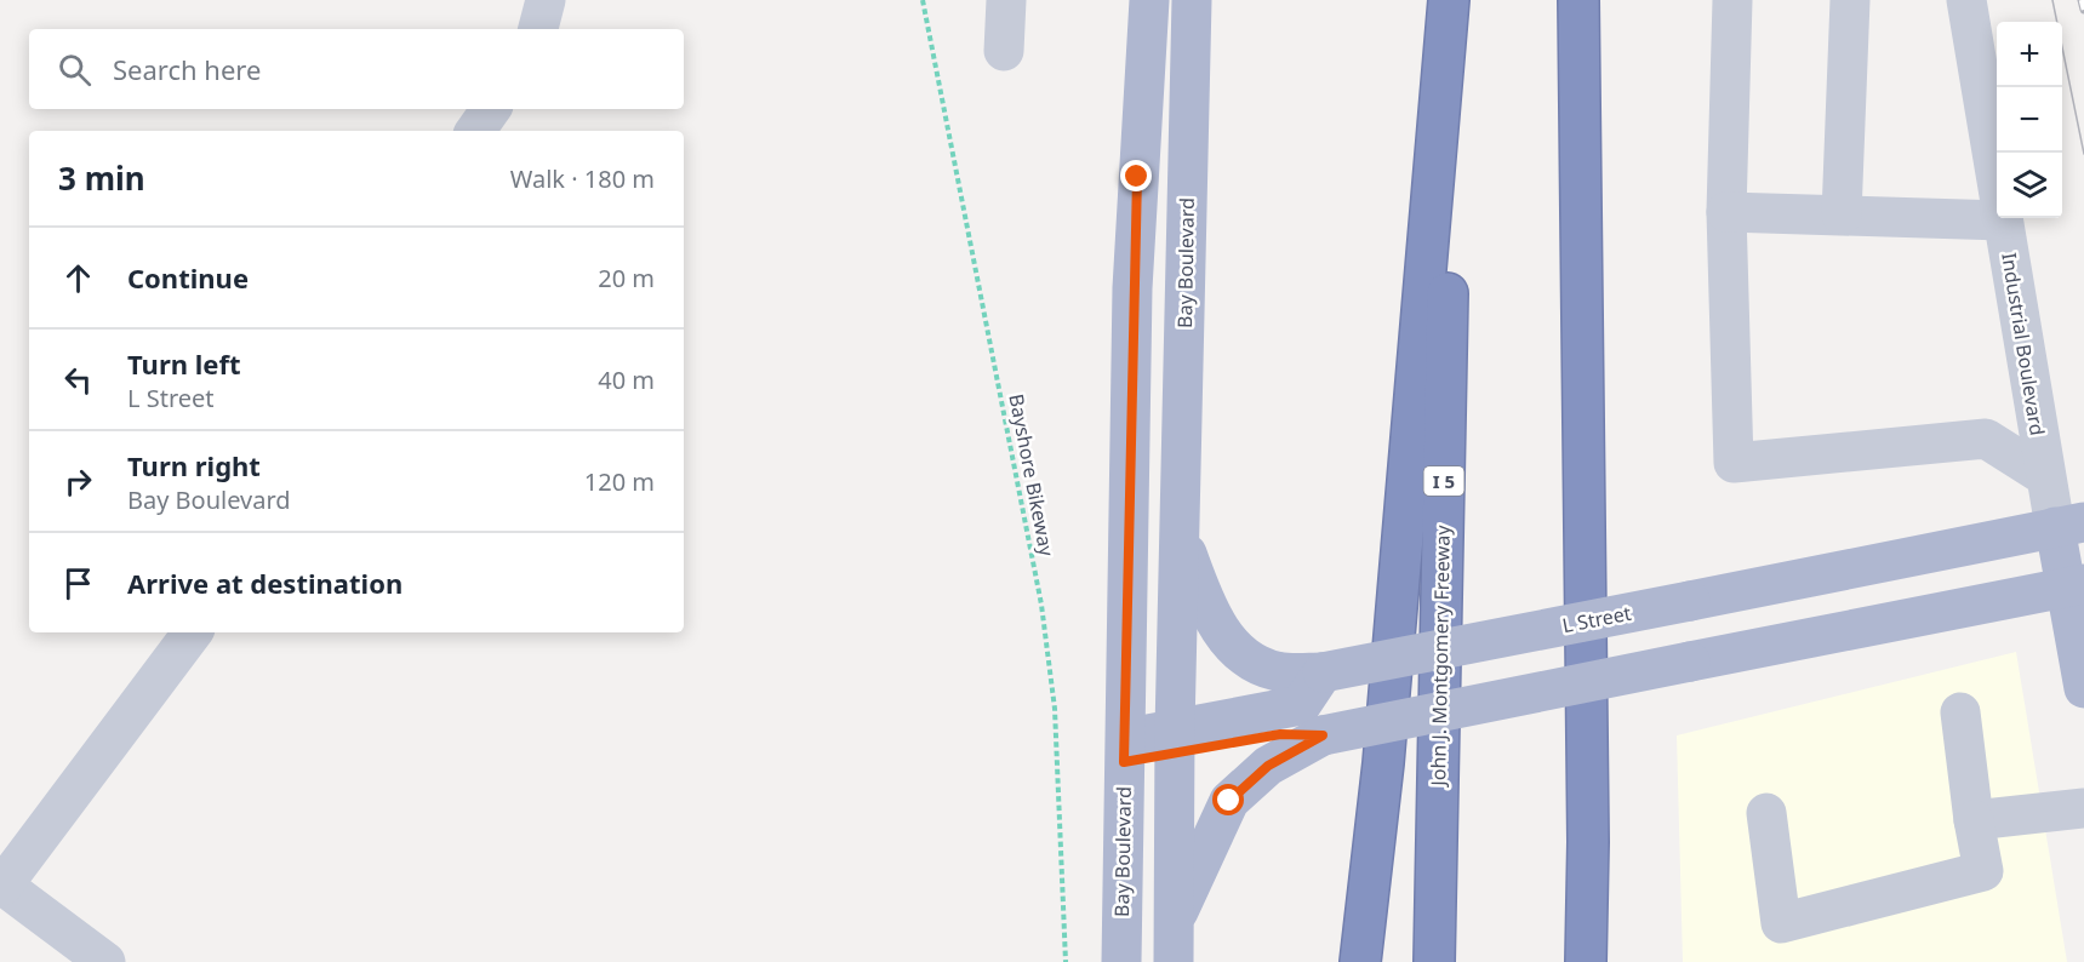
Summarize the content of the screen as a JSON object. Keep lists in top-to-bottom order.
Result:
{
  "streets": {
    "highway": ["I 5", "John J. Montgomery Freeway"],
    "main road": ["Bay Boulevard", "Industrial Boulevard", "L Street"],
    "path": ["Bayshore Bikeway"]
  },
  "crossings": [
    ["Bay Boulevard", "L Street"],
    ["Industrial Boulevard", "L Street"]
  ],
  "page": {
    "map_buttons": ["+", "−"],
    "search": "Search here",
    "heading": ["3 min", "Walk · 180 m"],
    "list": [
      ["Continue", "20 m"],
      ["Turn left", "L Street", "40 m"],
      ["Turn right", "Bay Boulevard", "120 m"],
      "Arrive at destination"
    ]
  }
}
